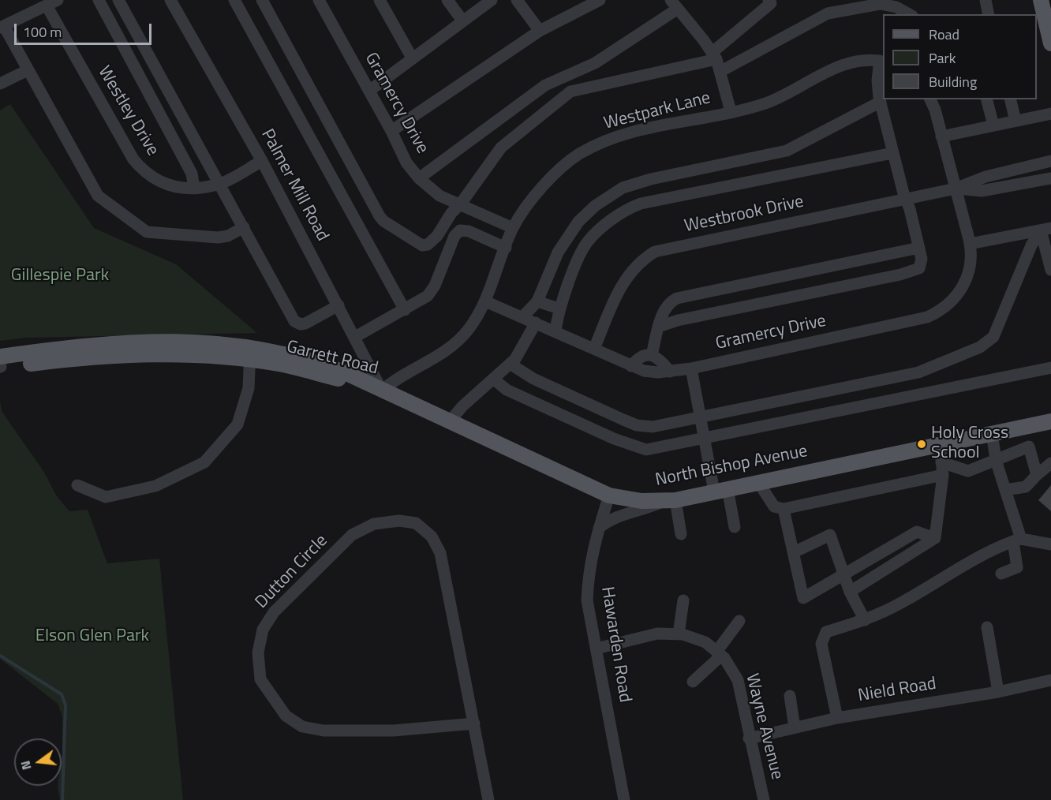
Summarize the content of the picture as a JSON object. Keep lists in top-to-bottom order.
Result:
{
  "streets": {
    "main road": ["Garrett Road", "North Bishop Avenue"],
    "street": [
      "Gramercy Drive",
      "Westley Drive",
      "Westpark Lane",
      "Palmer Mill Road",
      "Westbrook Drive",
      "Dutton Circle",
      "Hawarden Road",
      "Nield Road",
      "Wayne Avenue"
    ]
  },
  "crossings": [
    ["Gramercy Drive", "Westpark Lane"],
    ["Gramercy Drive", "Westbrook Drive"],
    ["Westley Drive", "Palmer Mill Road"],
    ["Westpark Lane", "Palmer Mill Road"],
    ["Westpark Lane", "Garrett Road"],
    ["Westpark Lane", "North Bishop Avenue"],
    ["Palmer Mill Road", "Garrett Road"],
    ["Palmer Mill Road", "North Bishop Avenue"],
    ["Garrett Road", "North Bishop Avenue"],
    ["North Bishop Avenue", "Hawarden Road"],
    ["Hawarden Road", "Wayne Avenue"],
    ["Nield Road", "Wayne Avenue"]
  ],
  "parks": ["Gillespie Park", "Elson Glen Park"],
  "places": ["Holy Cross School"],
  "legend": ["Road", "Park", "Building"],
  "scale_bar": "100 m",
  "north": "left"
}
